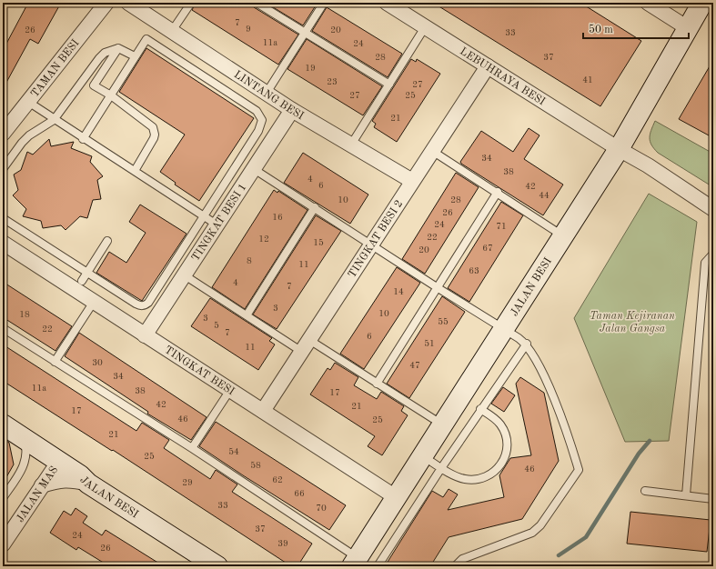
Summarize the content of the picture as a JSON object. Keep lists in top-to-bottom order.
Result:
{
  "streets": {
    "street": [
      "TAMAN BESI",
      "LEBUHRAYA BESI",
      "LINTANG BESI",
      "TINGKAT BESI 1",
      "TINGKAT BESI 2",
      "JALAN BESI",
      "TINGKAT BESI",
      "JALAN MAS"
    ]
  },
  "crossings": [
    ["LEBUHRAYA BESI", "TINGKAT BESI 2"],
    ["LEBUHRAYA BESI", "JALAN BESI"],
    ["LINTANG BESI", "TINGKAT BESI 1"],
    ["LINTANG BESI", "TINGKAT BESI 2"],
    ["TINGKAT BESI 1", "TINGKAT BESI"],
    ["TINGKAT BESI 2", "TINGKAT BESI"],
    ["JALAN BESI", "TINGKAT BESI"],
    ["JALAN BESI", "JALAN MAS"]
  ],
  "parks": ["Taman Kejiranan Jalan Gangsa"],
  "house_numbers": [
    "7",
    "9",
    "26",
    "20",
    "33",
    "11a",
    "24",
    "28",
    "37",
    "19",
    "41",
    "23",
    "27",
    "27",
    "25",
    "21",
    "34",
    "38",
    "4",
    "6",
    "42",
    "44",
    "10",
    "28",
    "26",
    "16",
    "24",
    "71",
    "22",
    "12",
    "15",
    "67",
    "20",
    "8",
    "11",
    "63",
    "4",
    "7",
    "14",
    "3",
    "10",
    "18",
    "3",
    "55",
    "5",
    "22",
    "7",
    "6",
    "51",
    "11",
    "30",
    "47",
    "34",
    "11a",
    "38",
    "17",
    "42",
    "21",
    "17",
    "46",
    "25",
    "21",
    "54",
    "25",
    "58",
    "46",
    "62",
    "29",
    "66",
    "33",
    "70",
    "37",
    "24",
    "39",
    "26"
  ],
  "scale_bar": "50 m"
}
